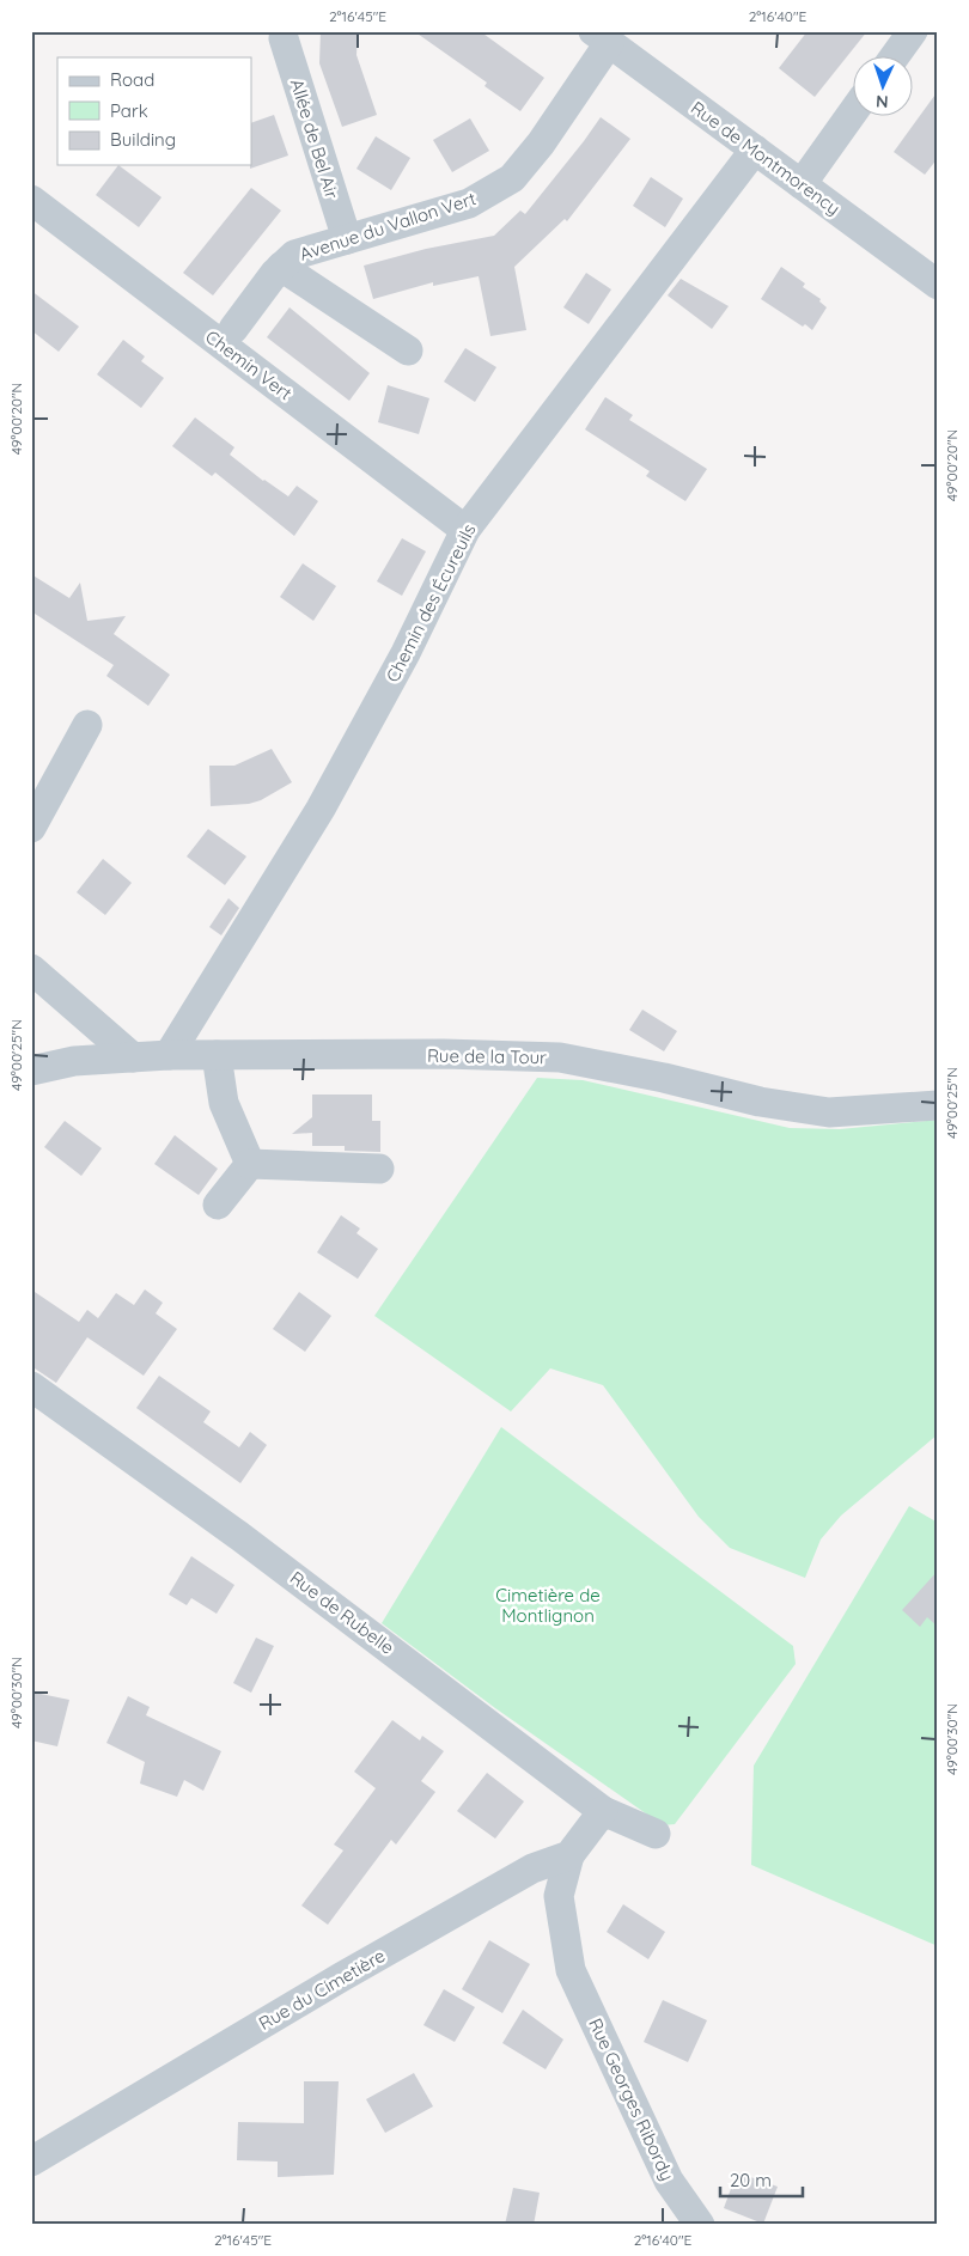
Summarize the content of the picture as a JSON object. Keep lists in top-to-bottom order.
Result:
{
  "streets": {
    "street": [
      "Allée de Bel Air",
      "Rue de Montmorency",
      "Avenue du Vallon Vert",
      "Chemin Vert",
      "Chemin des Écureuils",
      "Rue de la Tour",
      "Rue de Rubelle",
      "Rue du Cimetière",
      "Rue Georges Ribordy"
    ]
  },
  "crossings": [
    ["Allée de Bel Air", "Avenue du Vallon Vert"],
    ["Rue de Montmorency", "Avenue du Vallon Vert"],
    ["Rue de Montmorency", "Chemin des Écureuils"],
    ["Chemin Vert", "Chemin des Écureuils"],
    ["Chemin des Écureuils", "Rue de la Tour"],
    ["Rue du Cimetière", "Rue Georges Ribordy"]
  ],
  "parks": ["Cimetière de Montlignon"],
  "legend": ["Road", "Park", "Building"],
  "scale_bar": "20 m",
  "north": "bottom",
  "coordinates": [
    "2°16'45\"E",
    "2°16'40\"E",
    "49°00'20\"N",
    "49°00'25\"N",
    "49°00'30\"N"
  ]
}
